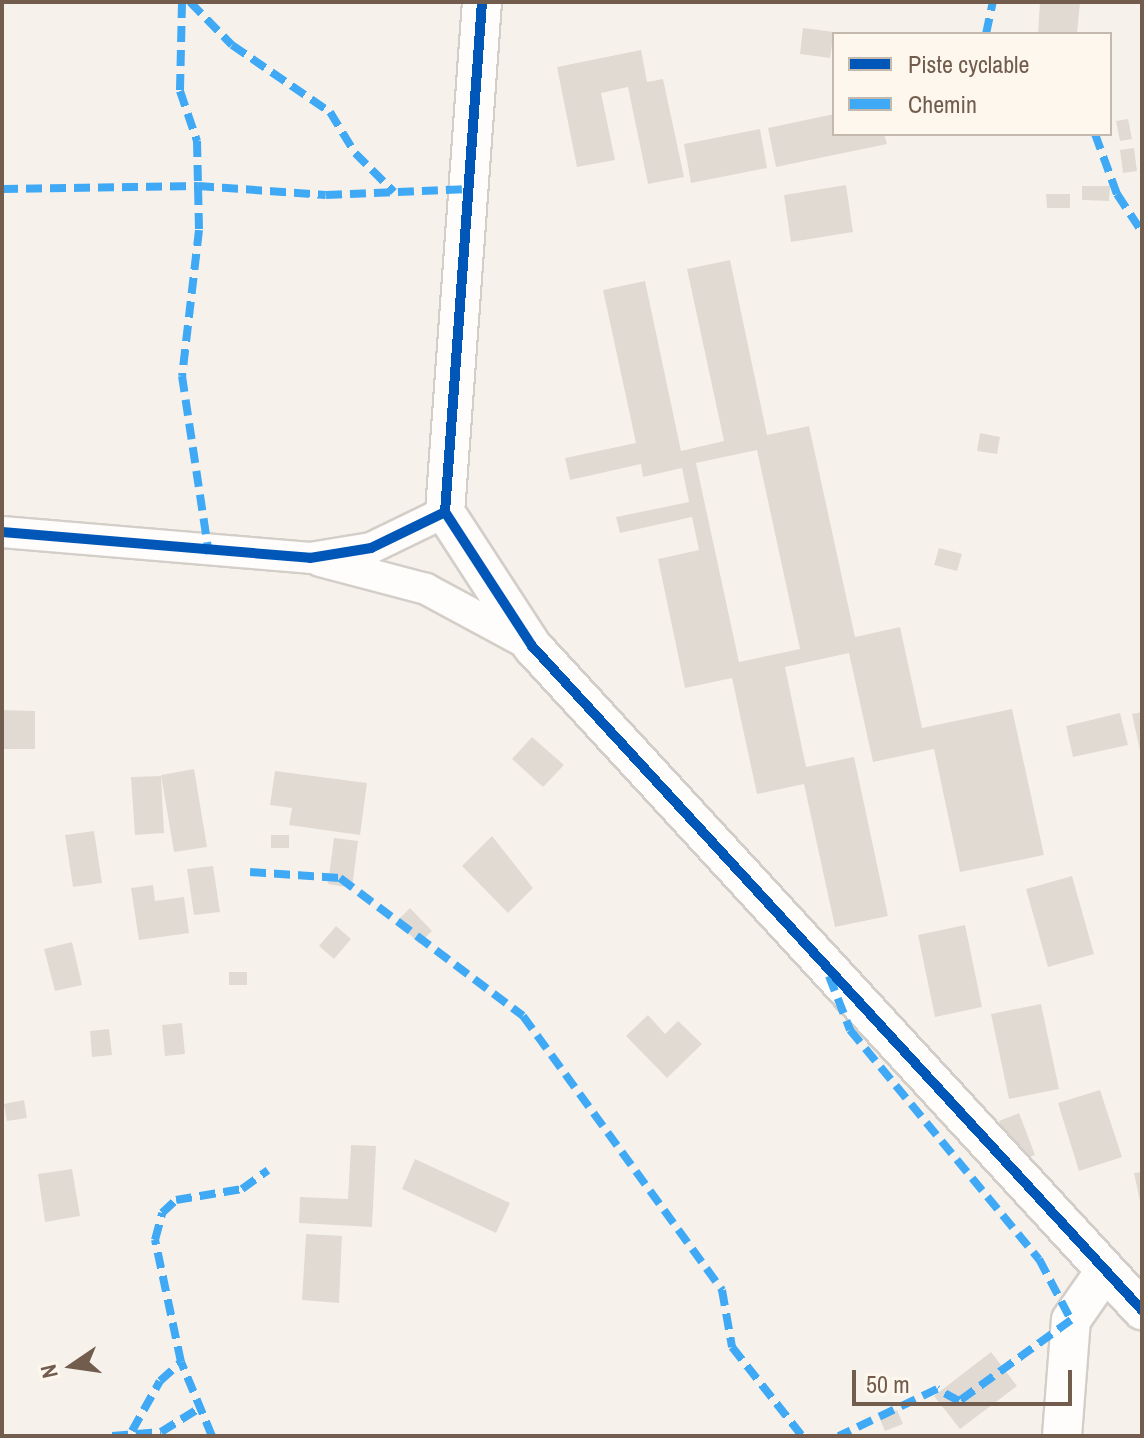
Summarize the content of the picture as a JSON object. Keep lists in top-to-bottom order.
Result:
{
  "legend": ["Piste cyclable", "Chemin"],
  "scale_bar": "50 m",
  "north": "left"
}
